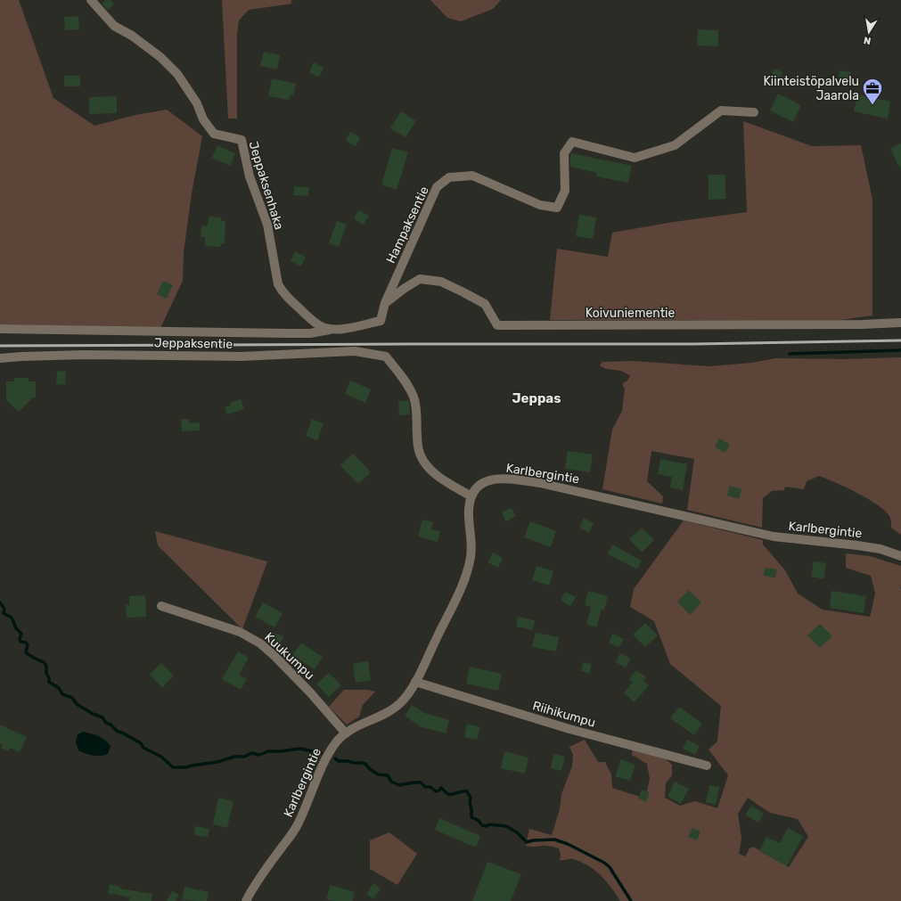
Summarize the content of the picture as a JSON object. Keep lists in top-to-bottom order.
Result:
{
  "streets": {
    "street": [
      "Jeppaksenhaka",
      "Hampaksentie",
      "Koivuniementie",
      "Jeppaksentie",
      "Karlbergintie",
      "Kuukumpu",
      "Riihikumpu"
    ]
  },
  "crossings": [
    ["Jeppaksenhaka", "Hampaksentie"],
    ["Hampaksentie", "Koivuniementie"],
    ["Jeppaksentie", "Karlbergintie"],
    ["Karlbergintie", "Kuukumpu"],
    ["Karlbergintie", "Riihikumpu"]
  ],
  "districts": ["Jeppas"],
  "places": {
    "office": ["Kiinteistöpalvelu Jaarola"]
  },
  "north": "bottom"
}
